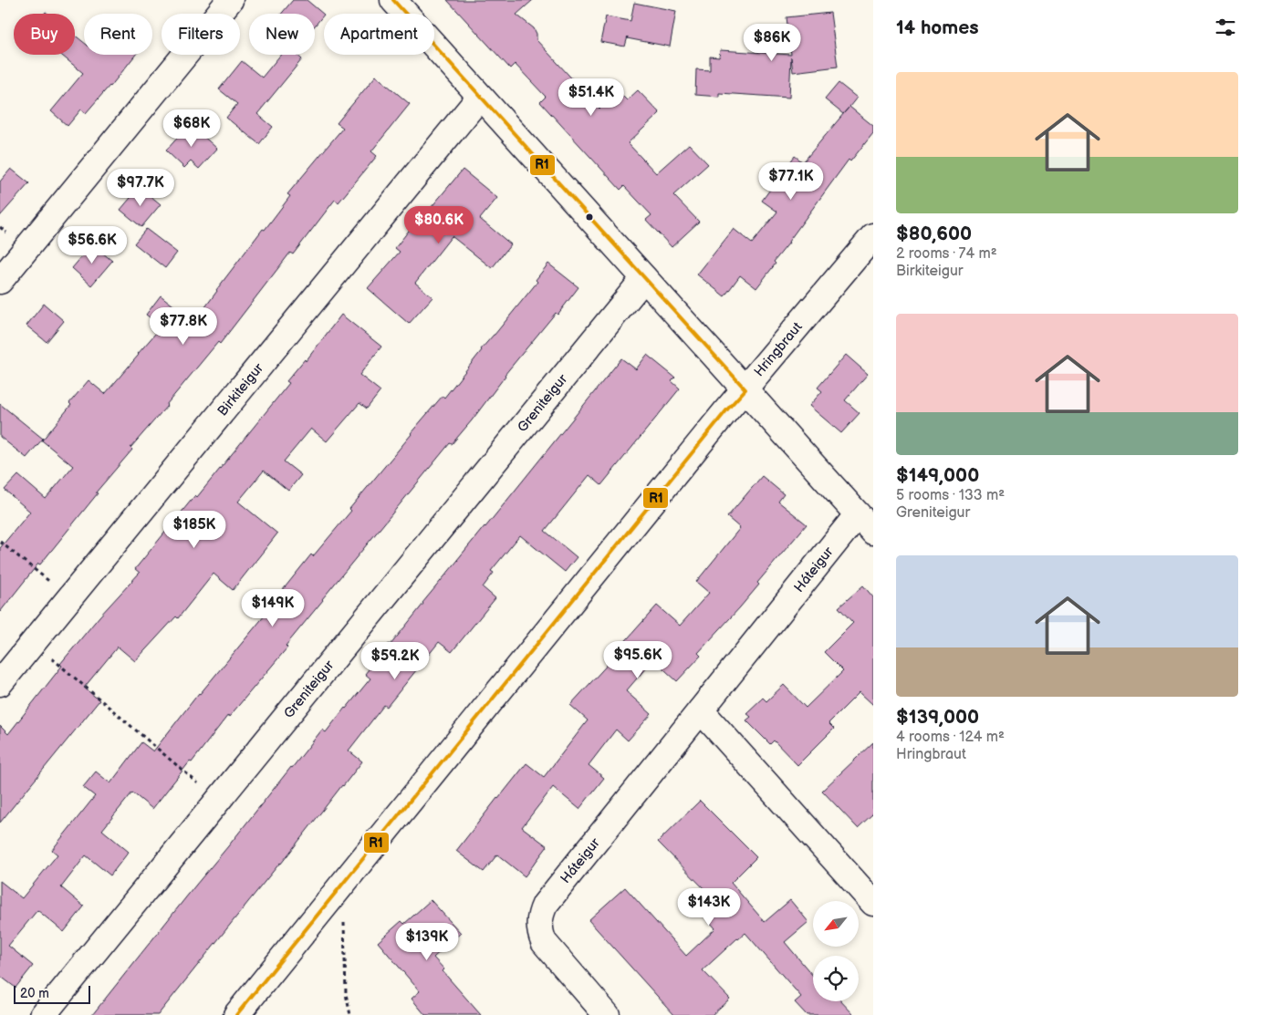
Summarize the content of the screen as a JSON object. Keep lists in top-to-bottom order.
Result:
{
  "streets": {
    "street": [
      "Hringbraut",
      "Birkiteigur",
      "Greniteigur",
      "Háteigur"
    ]
  },
  "lines": ["transit line R1"],
  "scale_bar": "20 m",
  "north": "bottom left",
  "page": {
    "heading": "14 homes",
    "chip": [
      "Buy",
      "Rent",
      "Filters",
      "New",
      "Apartment"
    ],
    "price": [
      "$86K",
      "$51.4K",
      "$68K",
      "$77.1K",
      "$97.7K",
      "$80.6K",
      "$56.6K",
      "$77.8K",
      "$185K",
      "$149K",
      "$95.6K",
      "$59.2K",
      "$143K",
      "$139K"
    ],
    "list": [
      {
        "name": "$80,600",
        "note": "2 rooms · 74 m² · Birkiteigur"
      },
      {
        "name": "$149,000",
        "note": "5 rooms · 133 m² · Greniteigur"
      },
      {
        "name": "$139,000",
        "note": "4 rooms · 124 m² · Hringbraut"
      }
    ],
    "scale": "20 m"
  }
}
